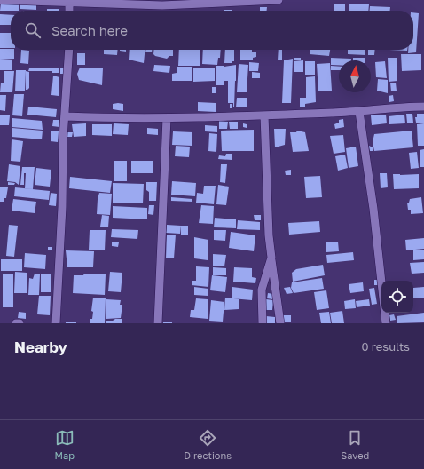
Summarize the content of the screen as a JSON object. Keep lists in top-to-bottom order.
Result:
{
  "north": "top",
  "page": {
    "search": "Search here",
    "heading": ["Nearby", "0 results"],
    "nav": ["Map", "Directions", "Saved"]
  }
}
